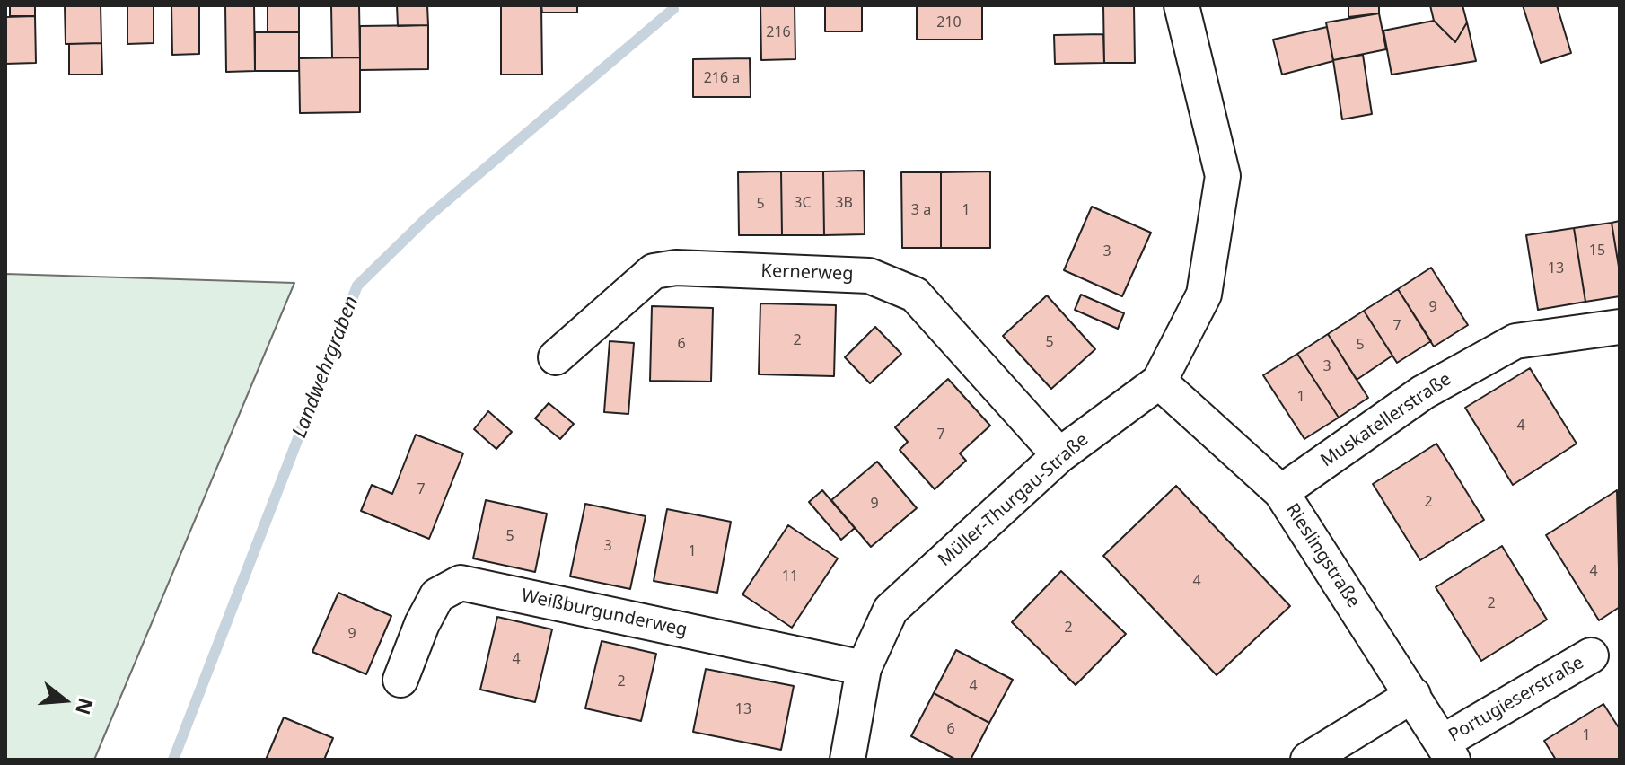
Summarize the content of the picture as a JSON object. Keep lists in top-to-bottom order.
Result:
{
  "streets": {
    "street": [
      "Kernerweg",
      "Muskatellerstraße",
      "Müller-Thurgau-Straße",
      "Rieslingstraße",
      "Weißburgunderweg",
      "Portugieserstraße"
    ]
  },
  "crossings": [
    ["Kernerweg", "Müller-Thurgau-Straße"],
    ["Muskatellerstraße", "Rieslingstraße"],
    ["Müller-Thurgau-Straße", "Rieslingstraße"],
    ["Müller-Thurgau-Straße", "Weißburgunderweg"],
    ["Rieslingstraße", "Portugieserstraße"]
  ],
  "water": ["Landwehrgraben"],
  "house_numbers": [
    "210",
    "216",
    "216 a",
    "3C",
    "3B",
    "5",
    "3 a",
    "1",
    "15",
    "3",
    "13",
    "9",
    "7",
    "2",
    "5",
    "6",
    "5",
    "3",
    "1",
    "4",
    "7",
    "7",
    "2",
    "9",
    "5",
    "3",
    "1",
    "4",
    "11",
    "4",
    "2",
    "2",
    "9",
    "4",
    "2",
    "4",
    "13",
    "6",
    "1"
  ],
  "north": "right"
}
